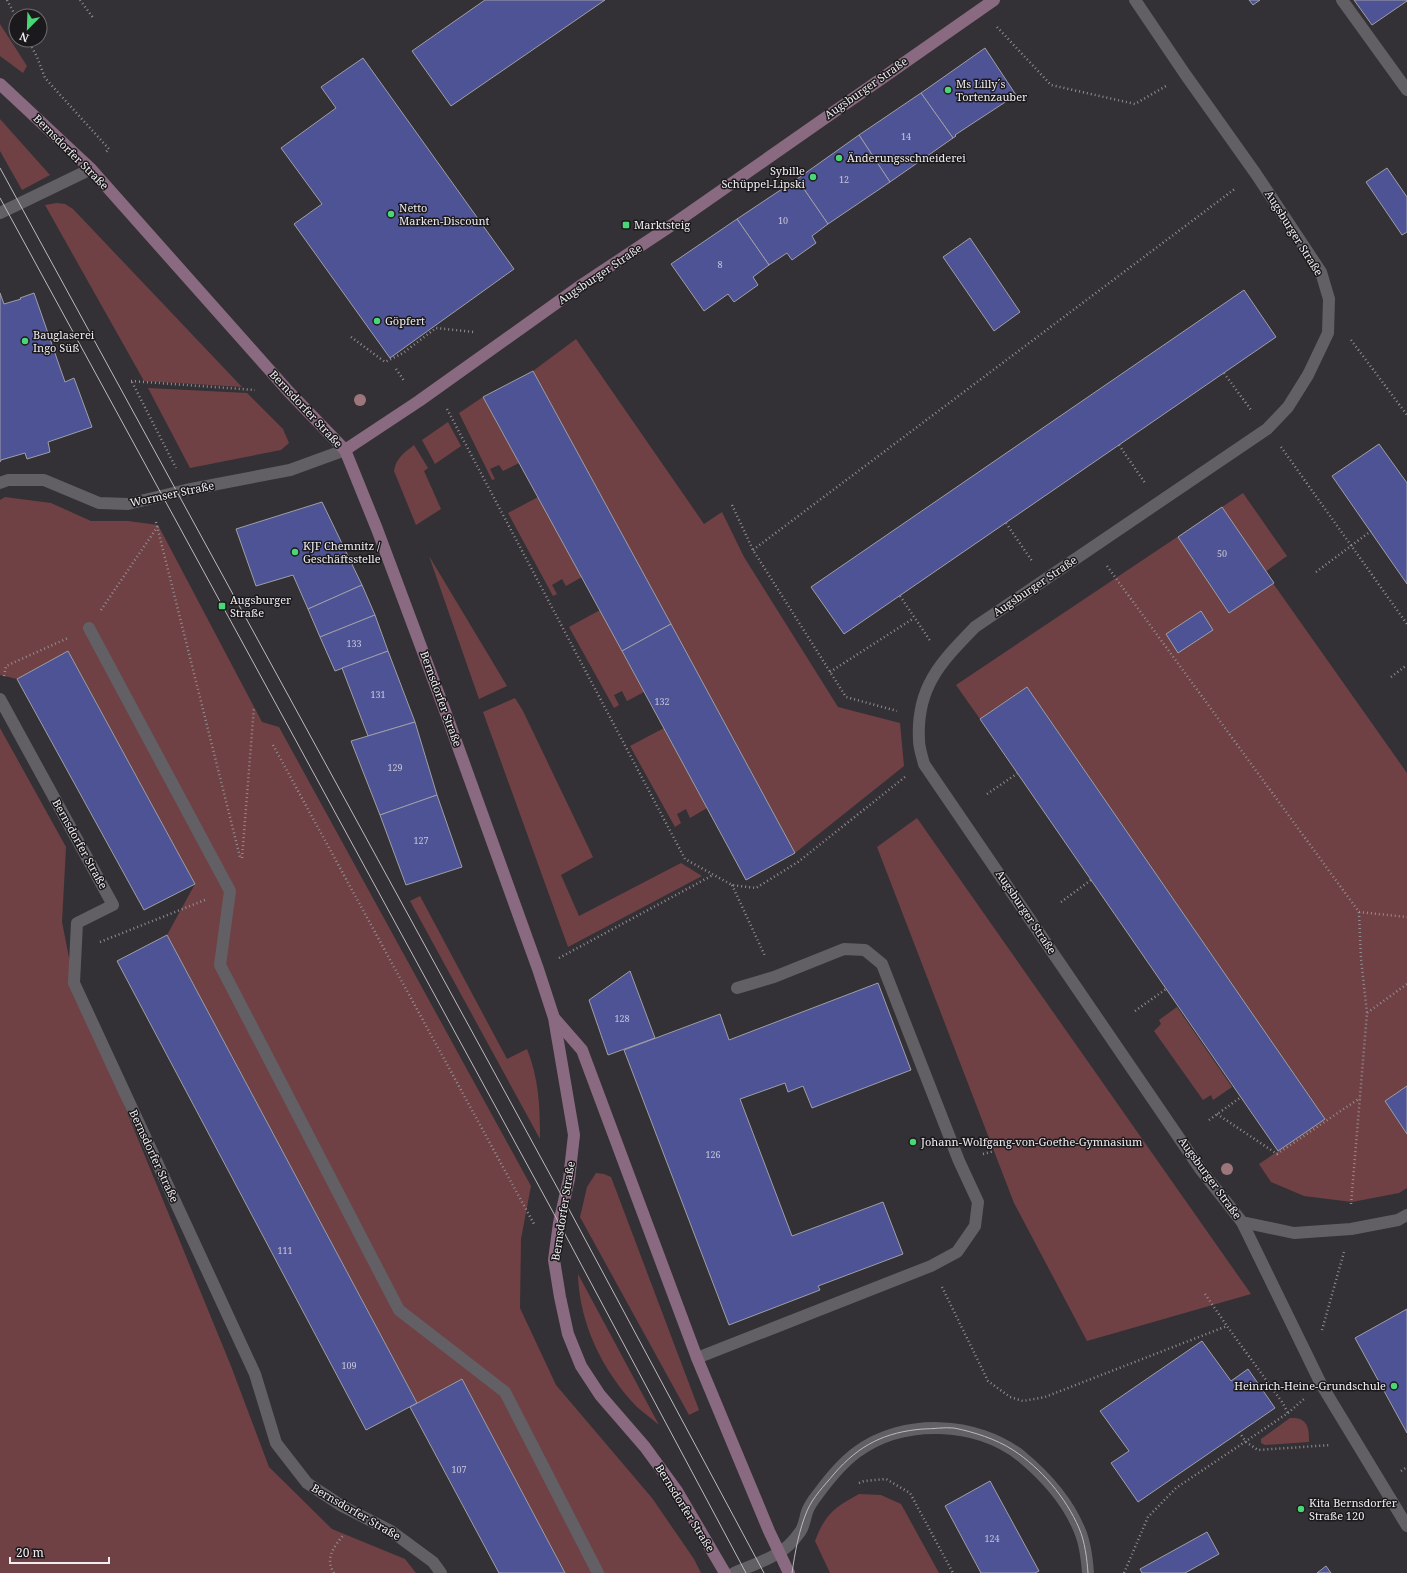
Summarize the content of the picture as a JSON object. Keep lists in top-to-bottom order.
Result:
{
  "streets": {
    "street": ["Augsburger Straße", "Bernsdorfer Straße", "Wormser Straße"]
  },
  "crossings": [
    ["Augsburger Straße", "Bernsdorfer Straße"],
    ["Augsburger Straße", "Wormser Straße"],
    ["Bernsdorfer Straße", "Wormser Straße"]
  ],
  "places": {
    "other": [
      "Ms Lilly´s Tortenzauber",
      "Änderungsschneiderei",
      "Sybille Schüppel-Lipski",
      "Netto Marken-Discount",
      "Göpfert",
      "Bauglaserei Ingo Süß",
      "KJF Chemnitz / Geschäftsstelle",
      "Johann-Wolfgang-von-Goethe-Gymnasium",
      "Heinrich-Heine-Grundschule",
      "Kita Bernsdorfer Straße 120"
    ],
    "transit": ["Marktsteig", "Augsburger Straße"]
  },
  "house_numbers": [
    "14",
    "12",
    "10",
    "8",
    "50",
    "133",
    "131",
    "132",
    "129",
    "127",
    "128",
    "126",
    "111",
    "109",
    "107",
    "124"
  ],
  "scale_bar": "20 m",
  "north": "bottom left"
}
